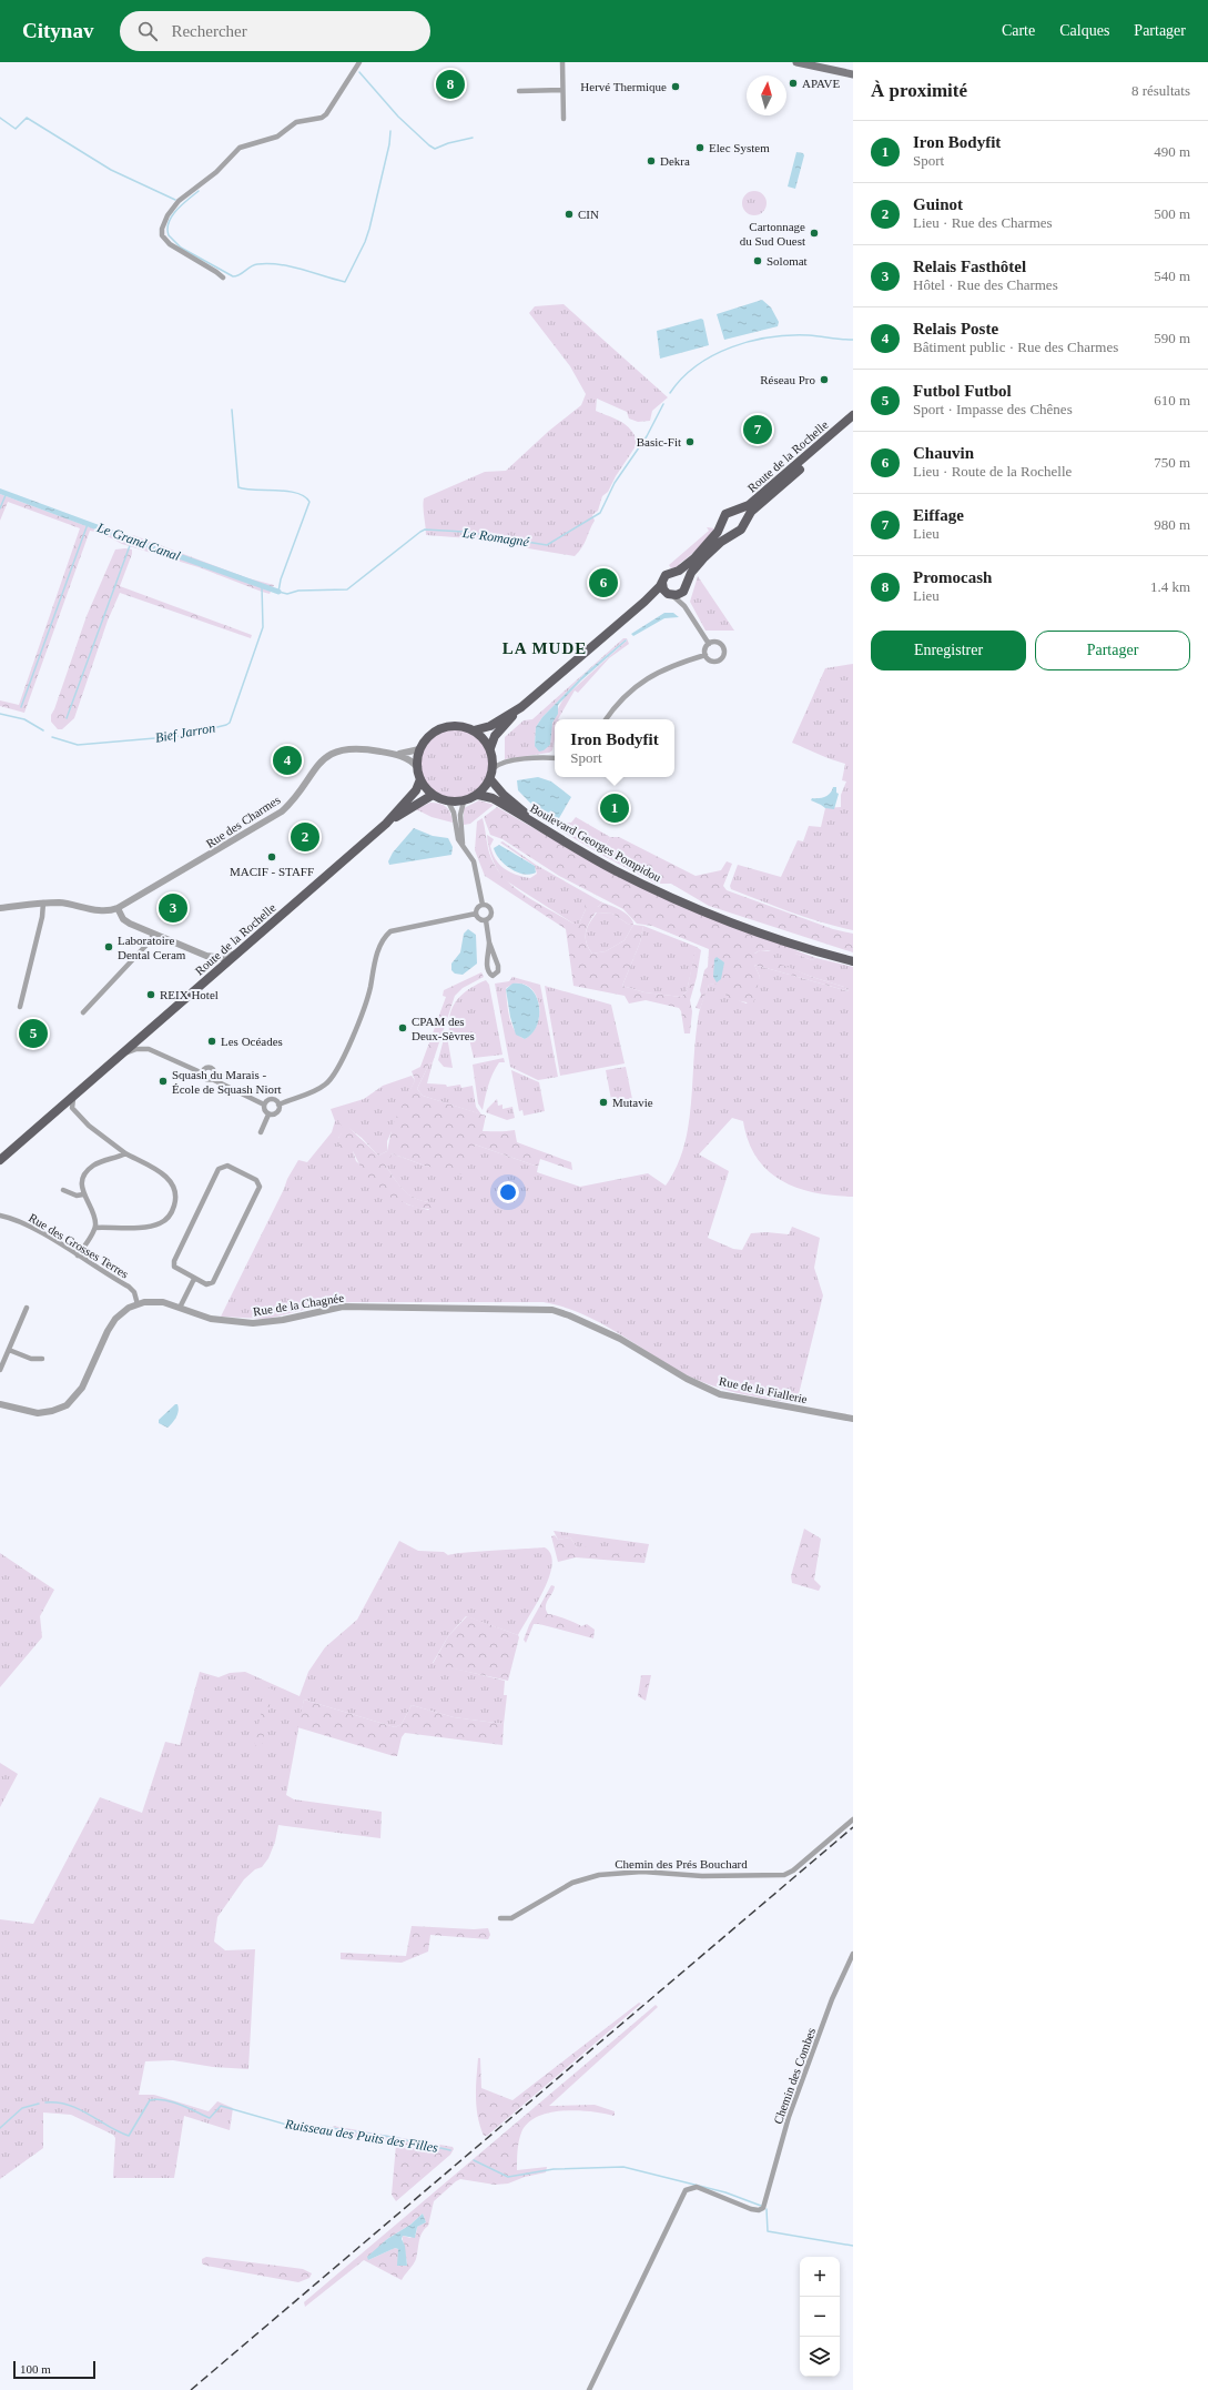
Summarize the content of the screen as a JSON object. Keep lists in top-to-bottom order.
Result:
{
  "streets": {
    "main road": ["Route de la Rochelle", "Boulevard Georges Pompidou"],
    "street": [
      "Rue des Charmes",
      "Rue des Grosses Terres",
      "Rue de la Chagnée",
      "Rue de la Fiallerie",
      "Chemin des Prés Bouchard",
      "Chemin des Combes"
    ]
  },
  "crossings": [
    ["Route de la Rochelle", "Rue des Charmes"],
    ["Route de la Rochelle", "Boulevard Georges Pompidou"],
    ["Rue des Charmes", "Boulevard Georges Pompidou"],
    ["Rue des Grosses Terres", "Rue de la Chagnée"],
    ["Rue de la Chagnée", "Rue de la Fiallerie"]
  ],
  "districts": ["LA MUDE"],
  "water": [
    "Le Romagné",
    "Le Grand Canal",
    "Bief Jarron",
    "Ruisseau des Puits des Filles"
  ],
  "places": [
    "APAVE",
    "Hervé Thermique",
    "Elec System",
    "Dekra",
    "CIN",
    "Cartonnage du Sud Ouest",
    "Solomat",
    "Réseau Pro",
    "Basic-Fit",
    "MACIF - STAFF",
    "Laboratoire Dental Ceram",
    "REIX Hotel",
    "CPAM des Deux-Sèvres",
    "Les Océades",
    "Squash du Marais - École de Squash Niort",
    "Mutavie"
  ],
  "scale_bar": "100 m",
  "north": "top",
  "page": {
    "header": "Citynav",
    "search": "Rechercher",
    "nav": ["Carte", "Calques", "Partager"],
    "heading": ["À proximité", "8 résultats"],
    "pins": [
      "8",
      "7",
      "6",
      "4",
      "1",
      "2",
      "3",
      "5"
    ],
    "list": [
      {
        "mark": "1",
        "name": "Iron Bodyfit",
        "note": "Sport",
        "value": "490 m"
      },
      {
        "mark": "2",
        "name": "Guinot",
        "note": "Lieu · Rue des Charmes",
        "value": "500 m"
      },
      {
        "mark": "3",
        "name": "Relais Fasthôtel",
        "note": "Hôtel · Rue des Charmes",
        "value": "540 m"
      },
      {
        "mark": "4",
        "name": "Relais Poste",
        "note": "Bâtiment public · Rue des Charmes",
        "value": "590 m"
      },
      {
        "mark": "5",
        "name": "Futbol Futbol",
        "note": "Sport · Impasse des Chênes",
        "value": "610 m"
      },
      {
        "mark": "6",
        "name": "Chauvin",
        "note": "Lieu · Route de la Rochelle",
        "value": "750 m"
      },
      {
        "mark": "7",
        "name": "Eiffage",
        "note": "Lieu",
        "value": "980 m"
      },
      {
        "mark": "8",
        "name": "Promocash",
        "note": "Lieu",
        "value": "1.4 km"
      }
    ],
    "buttons": ["Enregistrer", "Partager"],
    "popup": ["Iron Bodyfit", "Sport"],
    "map_buttons": ["+", "−"],
    "scale": "100 m"
  }
}
